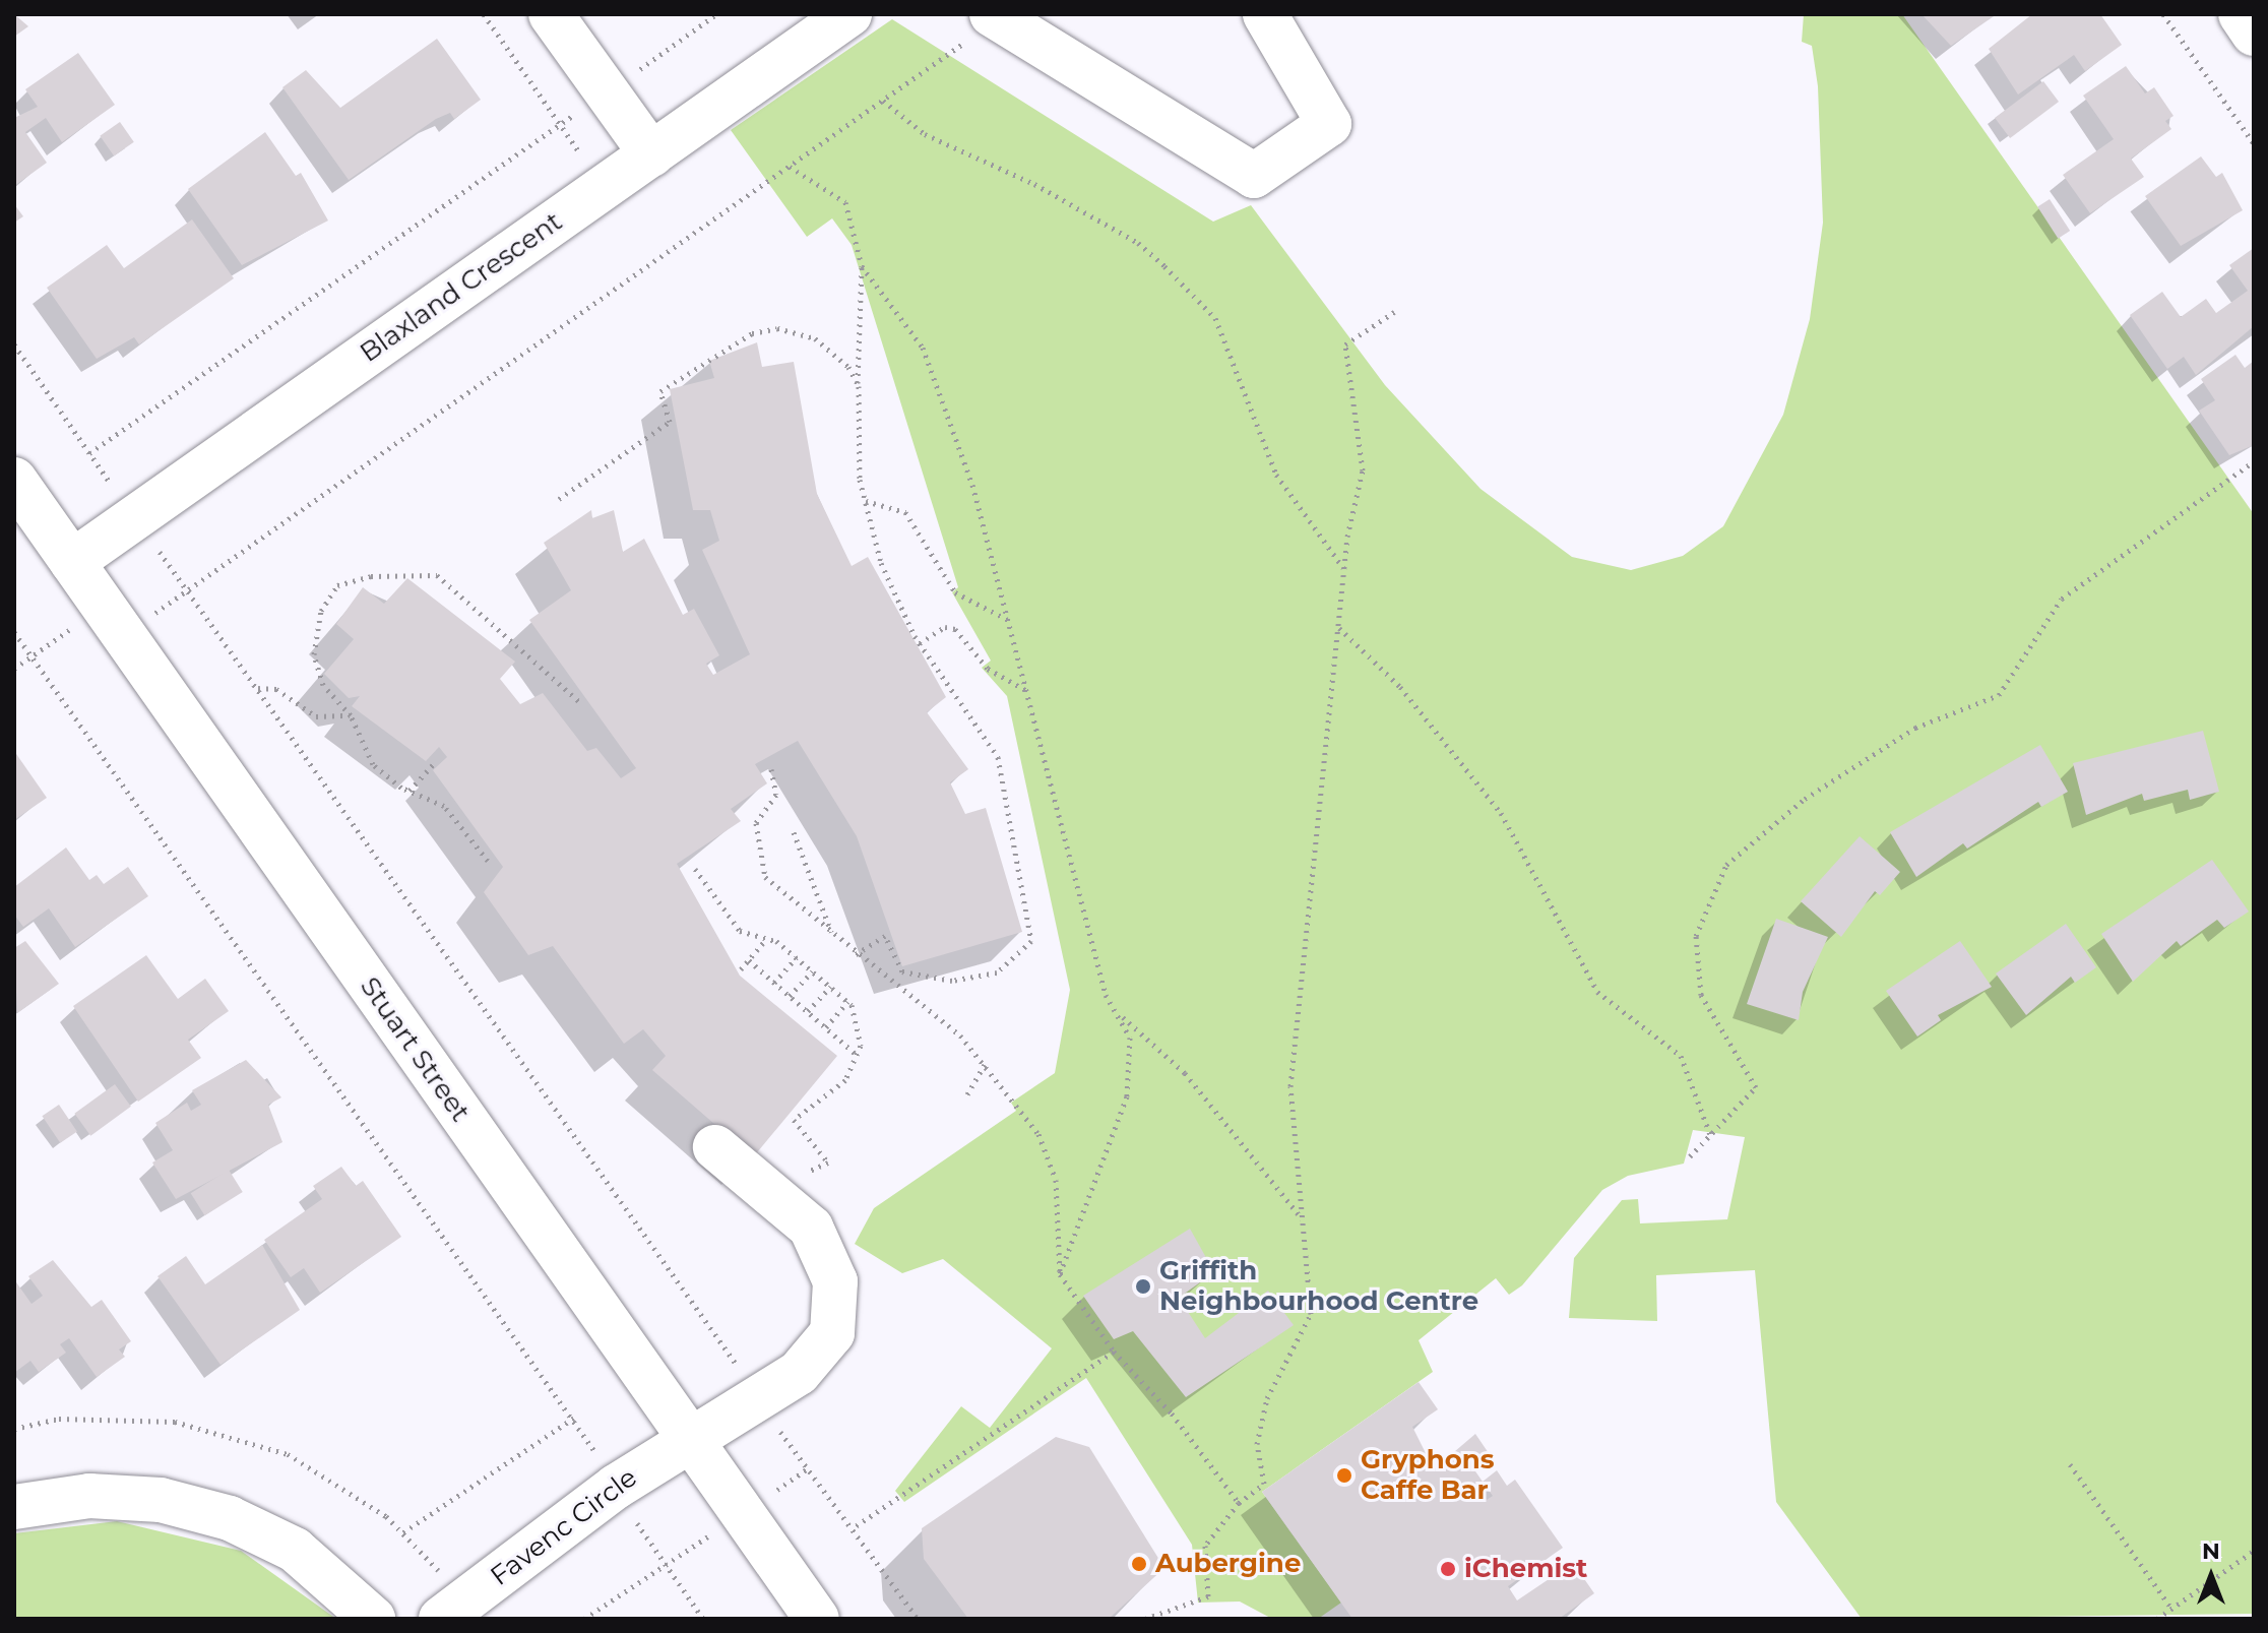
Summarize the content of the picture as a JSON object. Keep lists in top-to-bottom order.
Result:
{
  "streets": {
    "street": ["Blaxland Crescent", "Stuart Street", "Favenc Circle"]
  },
  "crossings": [
    ["Blaxland Crescent", "Stuart Street"],
    ["Stuart Street", "Favenc Circle"]
  ],
  "places": [
    "Griffith Neighbourhood Centre",
    "Gryphons Caffe Bar",
    "Aubergine",
    "iChemist"
  ],
  "north": "top"
}
